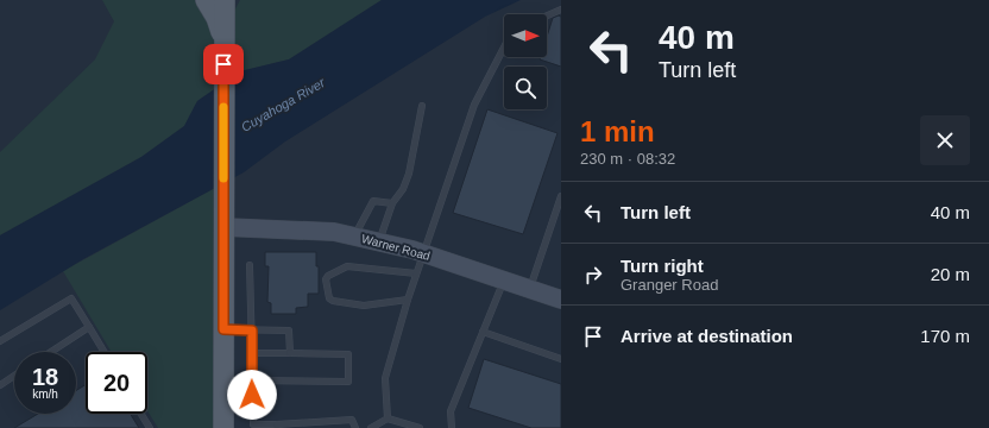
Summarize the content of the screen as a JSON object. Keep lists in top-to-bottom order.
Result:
{
  "streets": {
    "main road": ["Warner Road"]
  },
  "water": ["Cuyahoga River"],
  "north": "right",
  "page": {
    "turn": ["40 m", "Turn left"],
    "heading": ["1 min", "230 m · 08:32"],
    "list": [
      {
        "name": "Turn left",
        "value": "40 m"
      },
      {
        "name": "Turn right",
        "note": "Granger Road",
        "value": "20 m"
      },
      {
        "name": "Arrive at destination",
        "value": "170 m"
      }
    ],
    "speed": "18 km/h",
    "limit": "20"
  }
}
